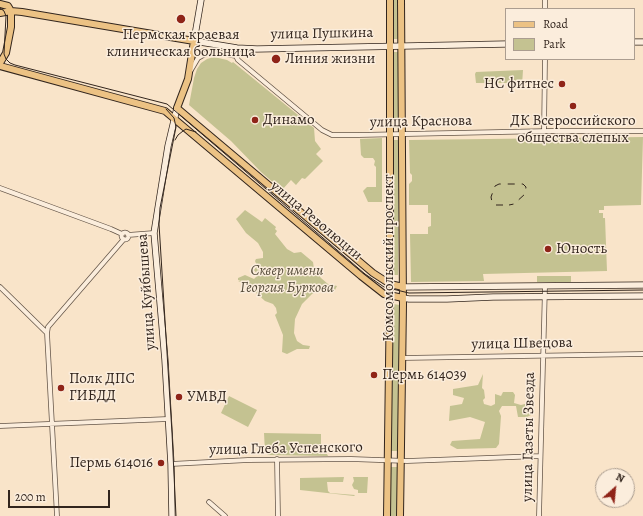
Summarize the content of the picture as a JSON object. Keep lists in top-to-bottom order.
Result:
{
  "streets": {
    "main road": [
      "улица Пушкина",
      "улица Революции",
      "Комсомольский проспект",
      "улица Куйбышева"
    ],
    "street": [
      "улица Краснова",
      "улица Швецова",
      "улица Газеты Звезда",
      "улица Глеба Успенского"
    ]
  },
  "crossings": [
    ["улица Пушкина", "Комсомольский проспект"],
    ["улица Пушкина", "улица Куйбышева"],
    ["улица Краснова", "Комсомольский проспект"],
    ["улица Революции", "Комсомольский проспект"],
    ["улица Революции", "улица Куйбышева"],
    ["улица Революции", "улица Газеты Звезда"],
    ["Комсомольский проспект", "улица Швецова"],
    ["Комсомольский проспект", "улица Глеба Успенского"],
    ["улица Куйбышева", "улица Глеба Успенского"],
    ["улица Швецова", "улица Газеты Звезда"],
    ["улица Газеты Звезда", "улица Глеба Успенского"]
  ],
  "parks": ["Сквер имени Георгия Буркова"],
  "places": [
    "Пермская краевая клиническая больница",
    "Линия жизни",
    "НС фитнес",
    "ДК Всероссийского общества слепых",
    "Динамо",
    "Юность",
    "Пермь 614039",
    "Полк ДПС ГИБДД",
    "УМВД",
    "Пермь 614016"
  ],
  "legend": ["Road", "Park"],
  "scale_bar": "200 m",
  "north": "top right"
}
